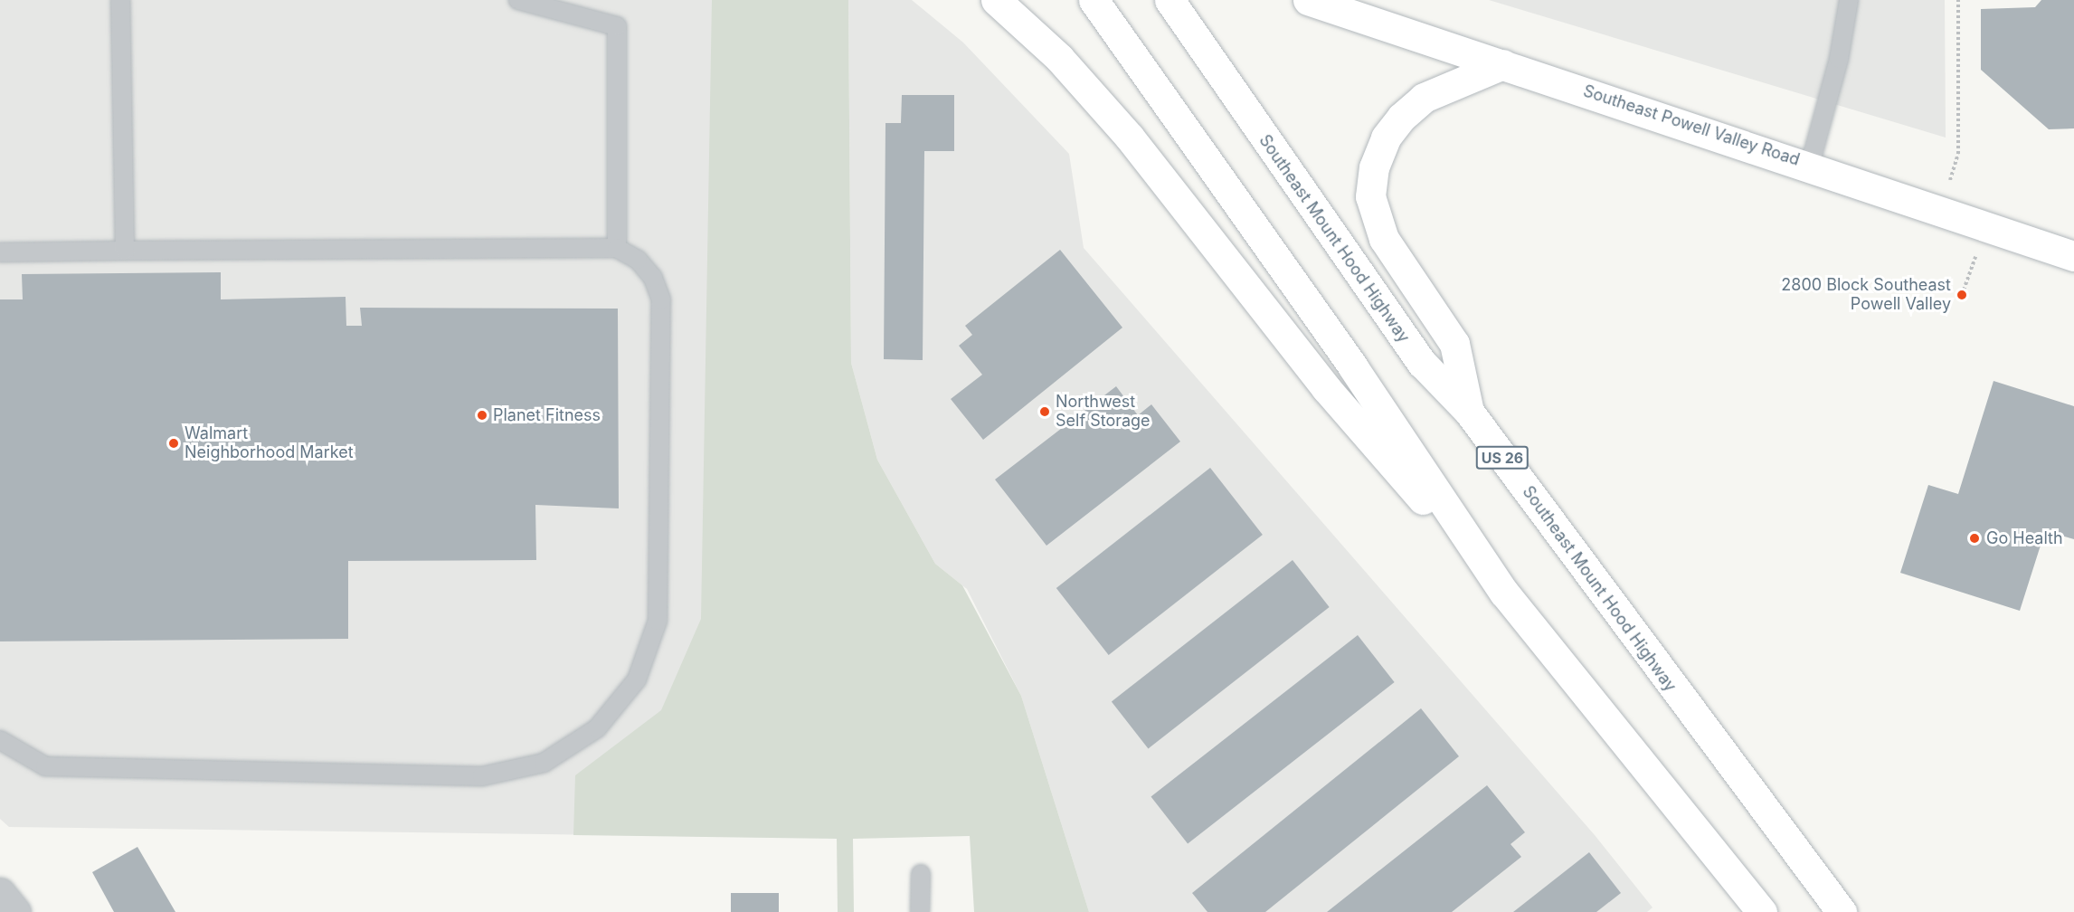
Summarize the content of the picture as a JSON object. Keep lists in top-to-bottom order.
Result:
{
  "streets": {
    "main road": ["Southeast Powell Valley Road", "Southeast Mount Hood Highway", "US 26"]
  },
  "places": [
    "2800 Block Southeast Powell Valley",
    "Northwest Self Storage",
    "Planet Fitness",
    "Walmart Neighborhood Market",
    "Go Health"
  ]
}
